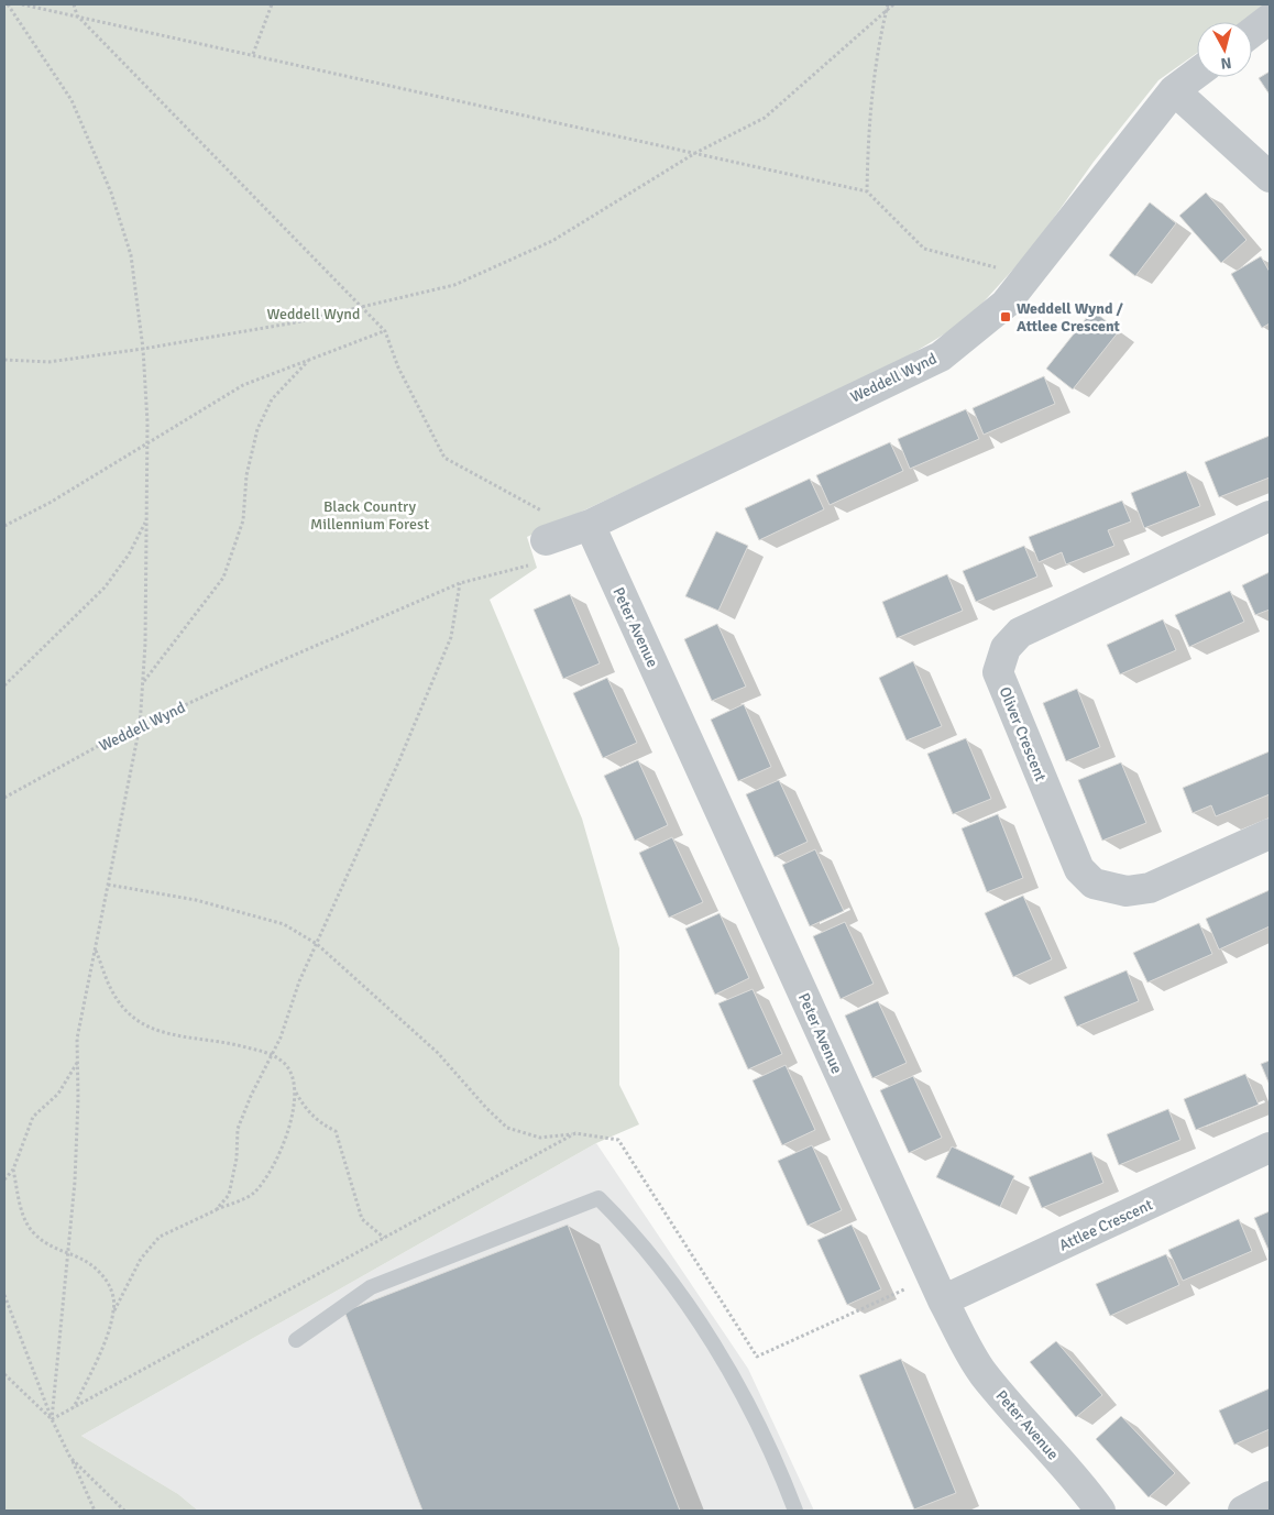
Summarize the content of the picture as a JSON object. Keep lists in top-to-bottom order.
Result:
{
  "streets": {
    "street": [
      "Weddell Wynd",
      "Peter Avenue",
      "Oliver Crescent",
      "Attlee Crescent"
    ]
  },
  "crossings": [
    ["Weddell Wynd", "Peter Avenue"],
    ["Peter Avenue", "Attlee Crescent"]
  ],
  "parks": ["Weddell Wynd", "Black Country Millennium Forest"],
  "places": {
    "transit": ["Weddell Wynd / Attlee Crescent"]
  },
  "north": "bottom"
}
